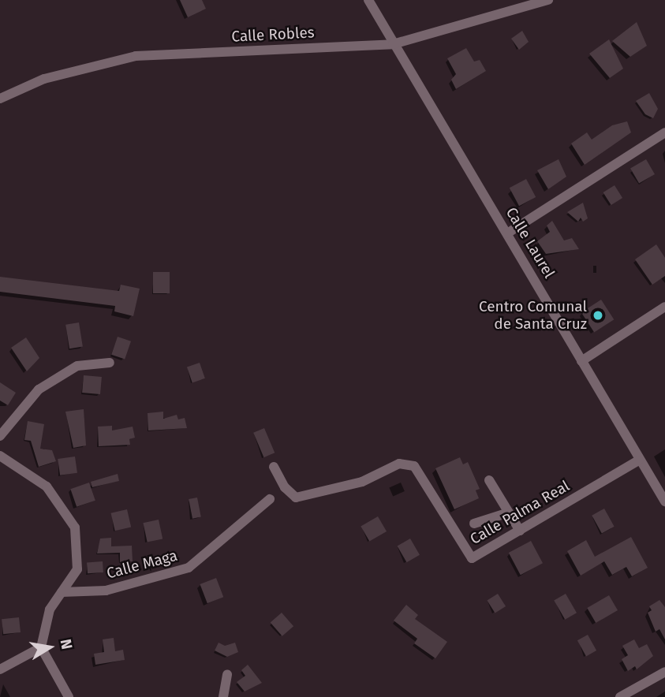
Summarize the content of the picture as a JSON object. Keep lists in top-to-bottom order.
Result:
{
  "streets": {
    "street": [
      "Calle Robles",
      "Calle Laurel",
      "Calle Palma Real",
      "Calle Maga"
    ]
  },
  "crossings": [
    ["Calle Robles", "Calle Laurel"],
    ["Calle Laurel", "Calle Palma Real"]
  ],
  "places": ["Centro Comunal de Santa Cruz"],
  "north": "right"
}
